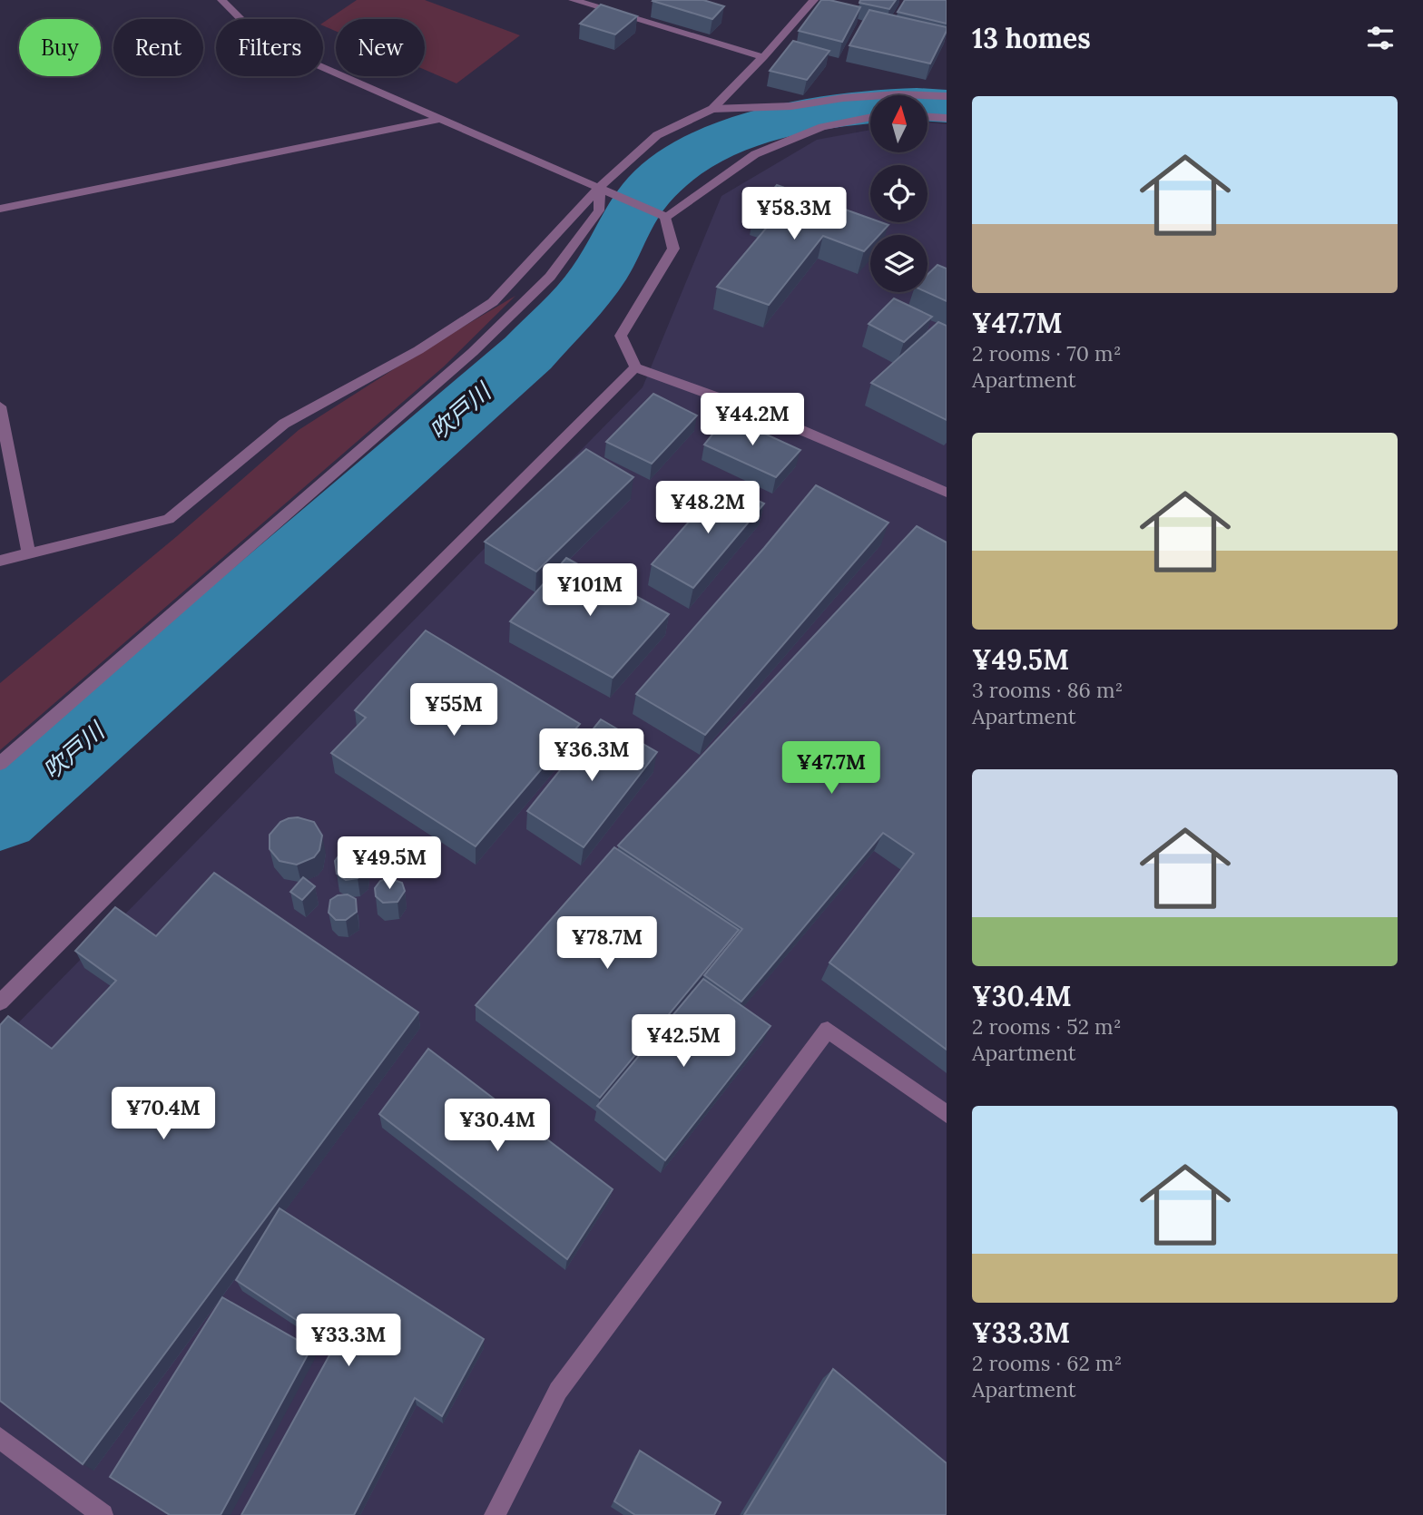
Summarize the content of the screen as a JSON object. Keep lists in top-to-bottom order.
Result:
{
  "water": ["吹戸川"],
  "north": "top",
  "page": {
    "heading": "13 homes",
    "chip": [
      "Buy",
      "Rent",
      "Filters",
      "New"
    ],
    "list": [
      {
        "name": "¥47.7M",
        "note": "2 rooms · 70 m² · Apartment"
      },
      {
        "name": "¥49.5M",
        "note": "3 rooms · 86 m² · Apartment"
      },
      {
        "name": "¥30.4M",
        "note": "2 rooms · 52 m² · Apartment"
      },
      {
        "name": "¥33.3M",
        "note": "2 rooms · 62 m² · Apartment"
      }
    ],
    "price": [
      "¥58.3M",
      "¥44.2M",
      "¥48.2M",
      "¥101M",
      "¥55M",
      "¥36.3M",
      "¥47.7M",
      "¥49.5M",
      "¥78.7M",
      "¥42.5M",
      "¥70.4M",
      "¥30.4M",
      "¥33.3M"
    ]
  }
}
